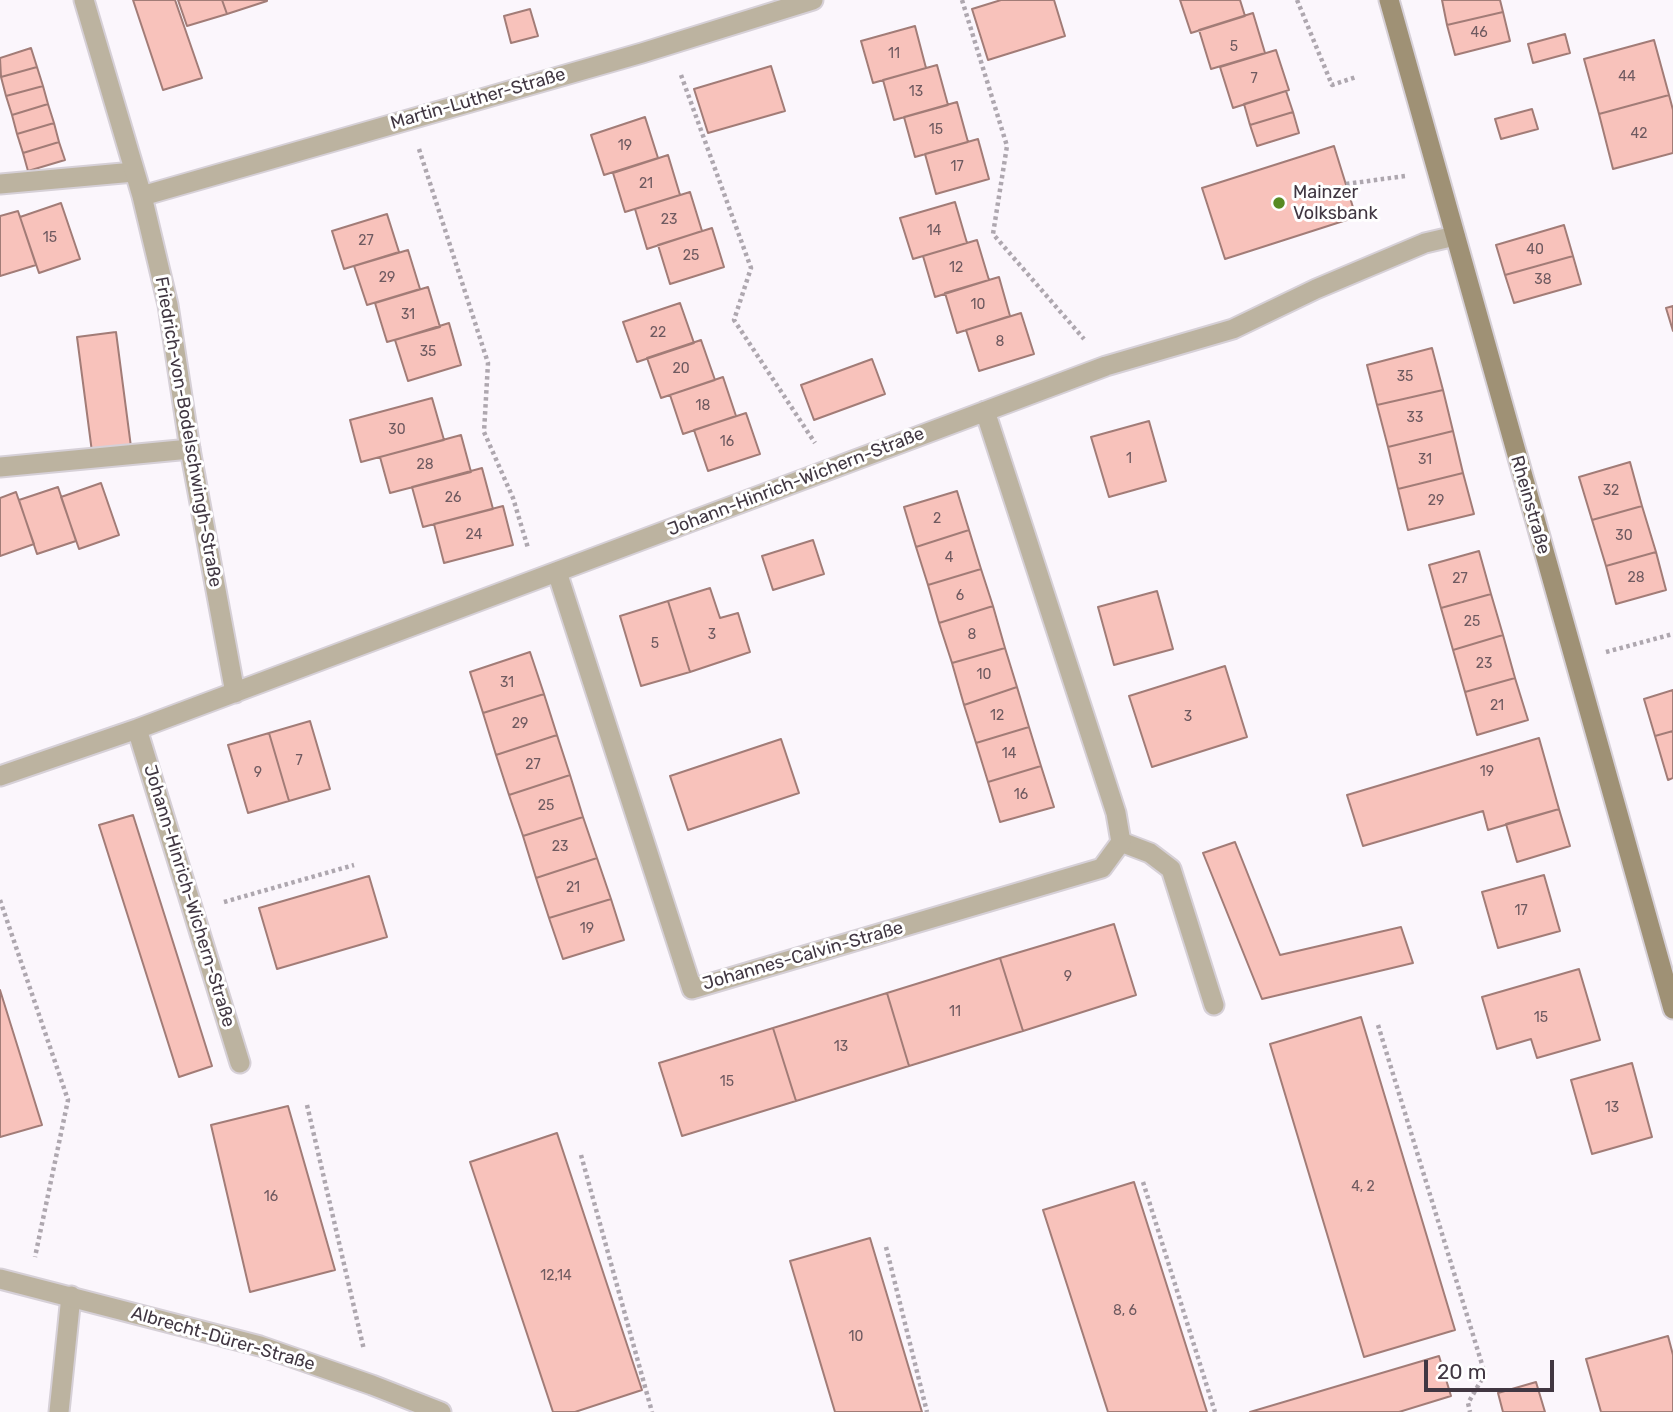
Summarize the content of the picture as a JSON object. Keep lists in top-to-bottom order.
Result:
{
  "streets": {
    "main road": ["Rheinstraße"],
    "street": [
      "Martin-Luther-Straße",
      "Friedrich-von-Bodelschwingh-Straße",
      "Johann-Hinrich-Wichern-Straße",
      "Johannes-Calvin-Straße",
      "Albrecht-Dürer-Straße"
    ]
  },
  "crossings": [
    ["Martin-Luther-Straße", "Friedrich-von-Bodelschwingh-Straße"],
    ["Friedrich-von-Bodelschwingh-Straße", "Johann-Hinrich-Wichern-Straße"],
    ["Johann-Hinrich-Wichern-Straße", "Rheinstraße"],
    ["Johann-Hinrich-Wichern-Straße", "Johannes-Calvin-Straße"]
  ],
  "places": ["Mainzer Volksbank"],
  "house_numbers": [
    "46",
    "5",
    "11",
    "44",
    "7",
    "13",
    "15",
    "42",
    "19",
    "17",
    "21",
    "23",
    "14",
    "15",
    "27",
    "40",
    "25",
    "12",
    "29",
    "38",
    "10",
    "31",
    "22",
    "8",
    "35",
    "20",
    "35",
    "18",
    "33",
    "30",
    "16",
    "1",
    "31",
    "28",
    "32",
    "26",
    "29",
    "2",
    "24",
    "30",
    "4",
    "28",
    "27",
    "6",
    "25",
    "3",
    "8",
    "5",
    "23",
    "10",
    "31",
    "21",
    "12",
    "3",
    "29",
    "14",
    "7",
    "27",
    "19",
    "9",
    "16",
    "25",
    "23",
    "21",
    "17",
    "19",
    "9",
    "11",
    "15",
    "13",
    "15",
    "13",
    "4, 2",
    "16",
    "12,14",
    "8, 6",
    "10"
  ],
  "scale_bar": "20 m"
}
